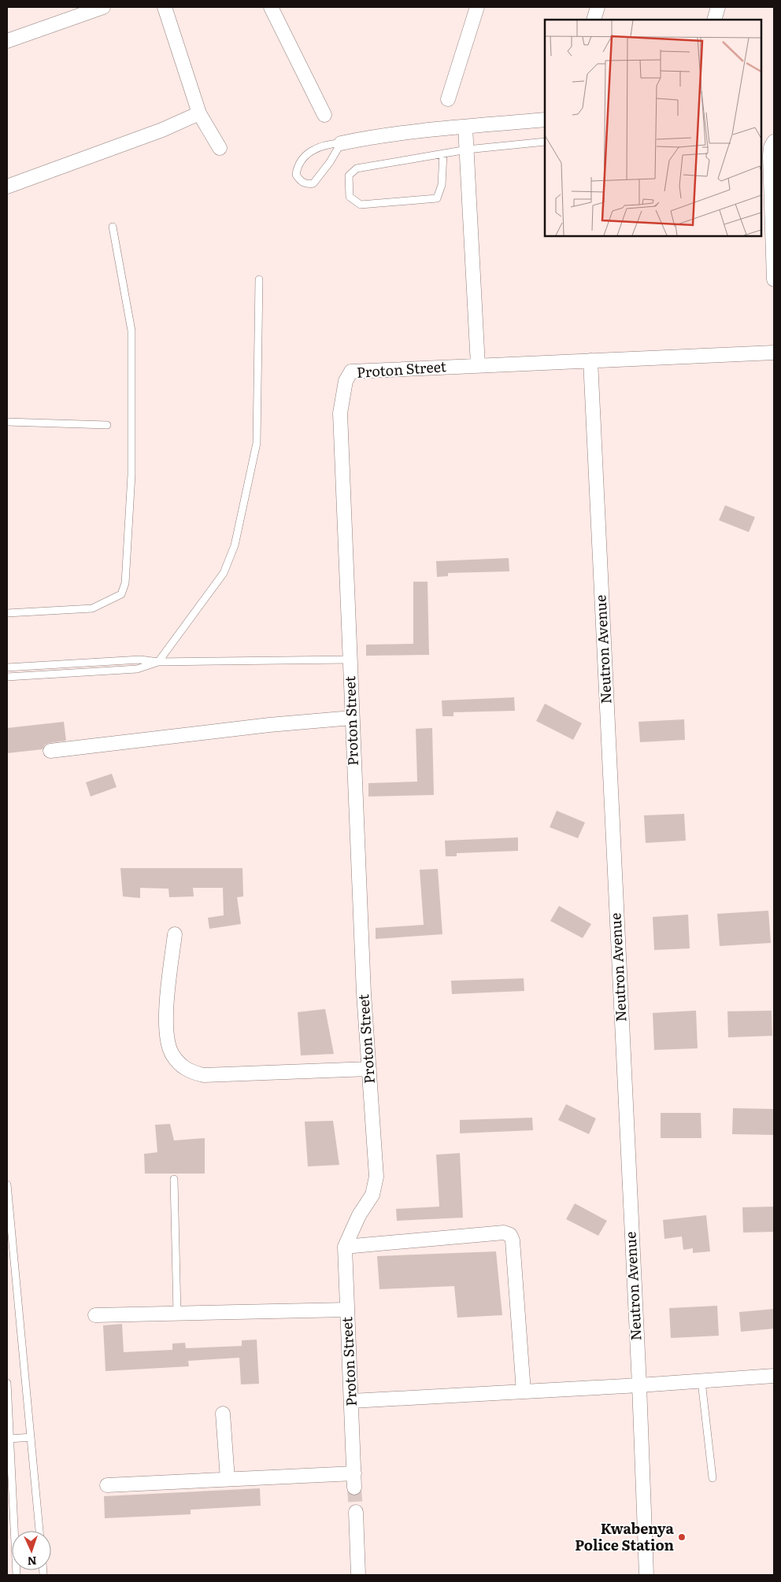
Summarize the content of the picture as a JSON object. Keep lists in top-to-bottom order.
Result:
{
  "streets": {
    "street": ["Proton Street", "Neutron Avenue"]
  },
  "crossings": [
    ["Proton Street", "Neutron Avenue"]
  ],
  "places": ["Kwabenya Police Station"],
  "north": "bottom"
}
